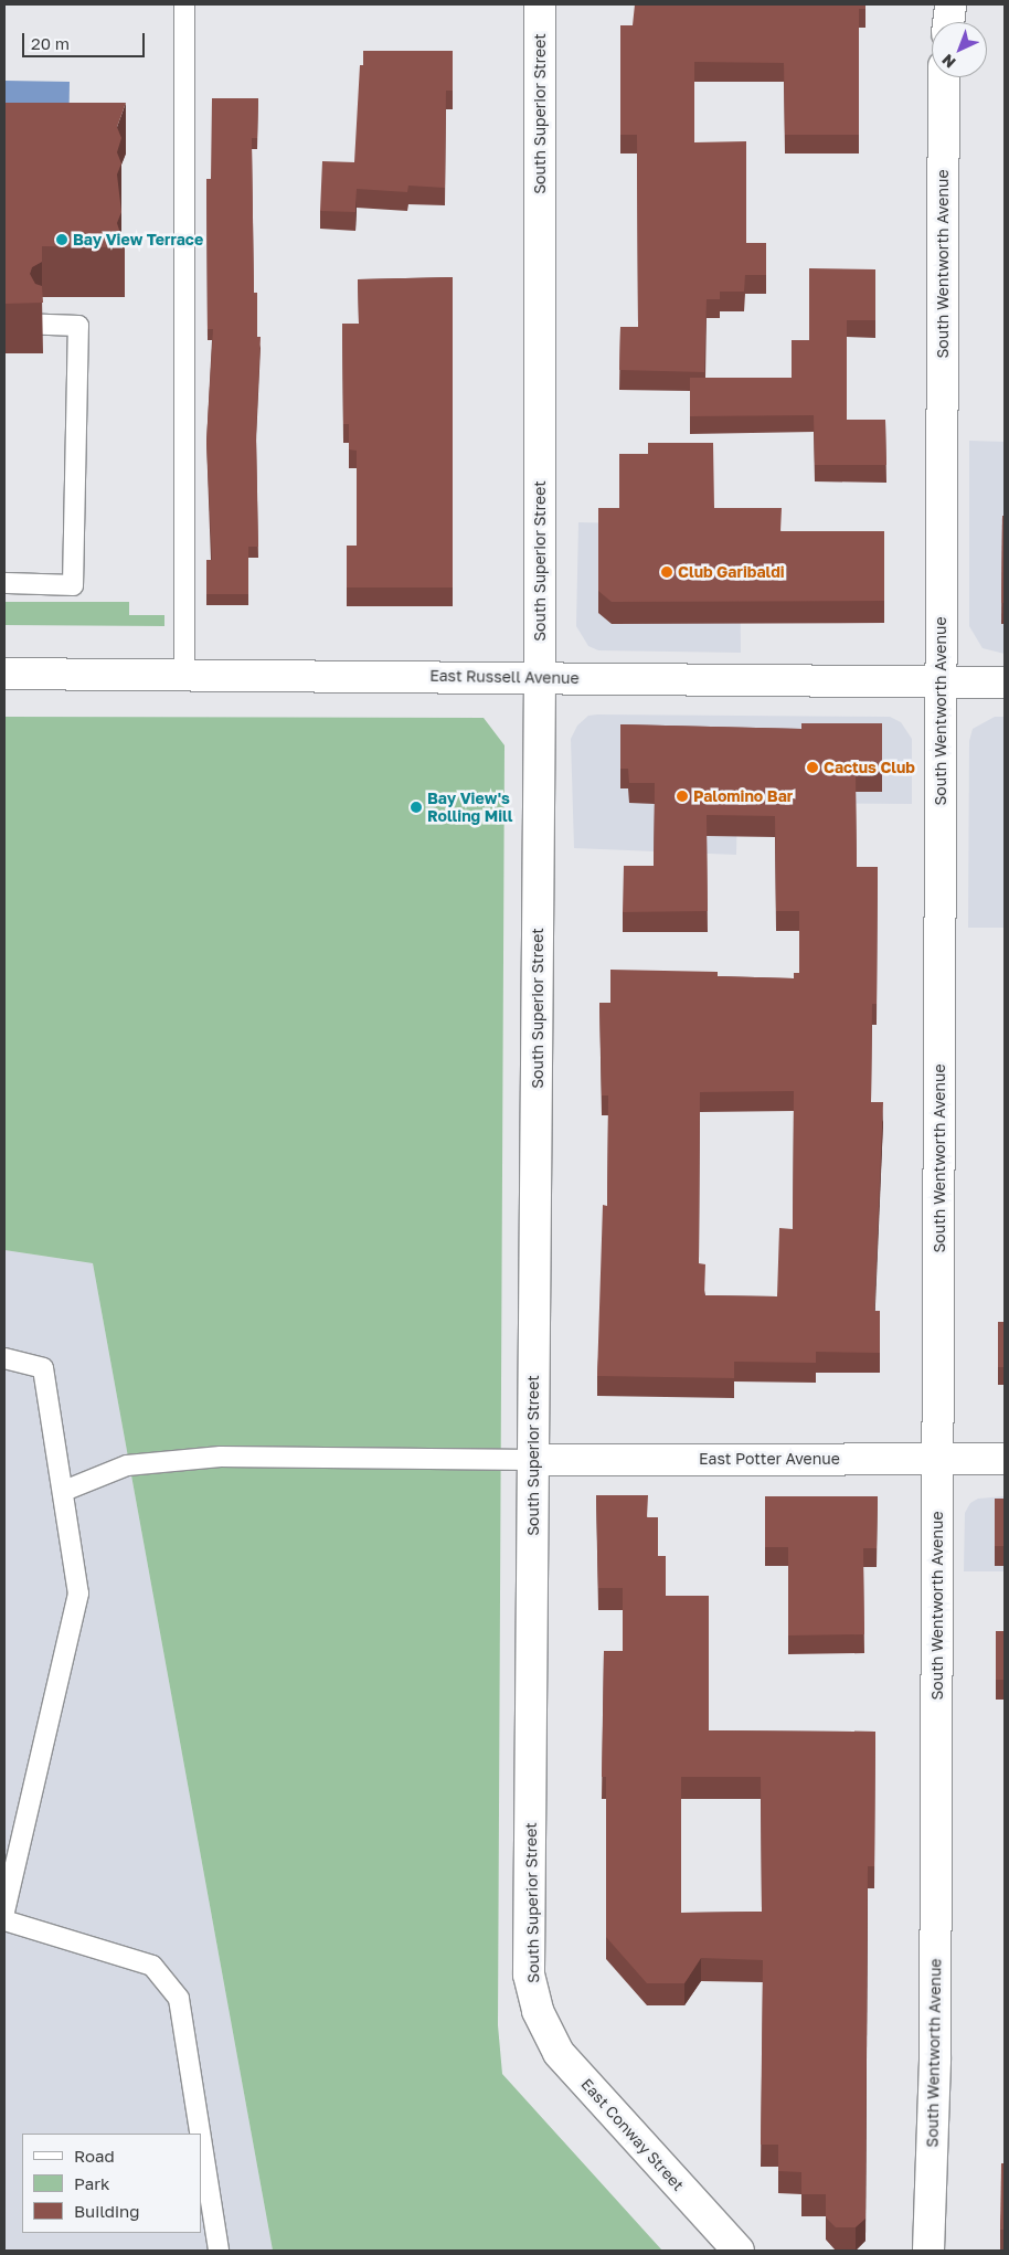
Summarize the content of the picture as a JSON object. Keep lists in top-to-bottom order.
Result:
{
  "streets": {
    "street": [
      "South Superior Street",
      "South Wentworth Avenue",
      "East Russell Avenue",
      "East Potter Avenue",
      "East Conway Street"
    ]
  },
  "crossings": [
    ["South Superior Street", "East Russell Avenue"],
    ["South Superior Street", "East Potter Avenue"],
    ["South Superior Street", "East Conway Street"],
    ["South Wentworth Avenue", "East Russell Avenue"],
    ["South Wentworth Avenue", "East Potter Avenue"]
  ],
  "places": [
    "Bay View Terrace",
    "Club Garibaldi",
    "Cactus Club",
    "Palomino Bar",
    "Bay View's Rolling Mill"
  ],
  "legend": ["Road", "Park", "Building"],
  "scale_bar": "20 m",
  "north": "bottom left"
}
